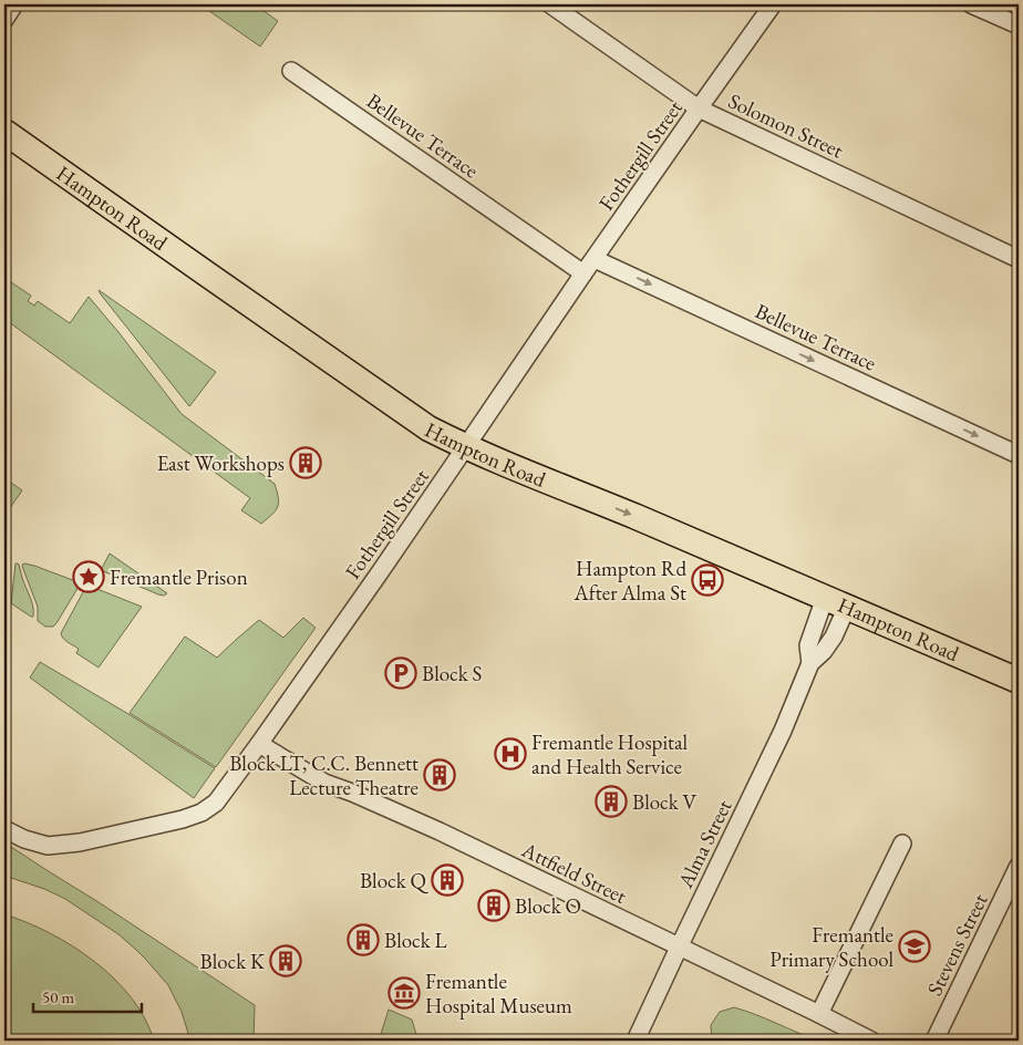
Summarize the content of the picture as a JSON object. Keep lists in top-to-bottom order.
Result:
{
  "streets": {
    "main road": ["Hampton Road"],
    "street": [
      "Solomon Street",
      "Bellevue Terrace",
      "Fothergill Street",
      "Alma Street",
      "Attfield Street",
      "Stevens Street"
    ]
  },
  "crossings": [
    ["Solomon Street", "Fothergill Street"],
    ["Bellevue Terrace", "Fothergill Street"],
    ["Fothergill Street", "Hampton Road"],
    ["Fothergill Street", "Attfield Street"],
    ["Hampton Road", "Alma Street"],
    ["Alma Street", "Attfield Street"]
  ],
  "one_way": ["Bellevue Terrace"],
  "places": {
    "building": [
      "East Workshops",
      "Block LT, C.C. Bennett Lecture Theatre",
      "Block V",
      "Block Q",
      "Block O",
      "Block L",
      "Block K"
    ],
    "place": ["Fremantle Prison"],
    "bus stop": ["Hampton Rd After Alma St"],
    "parking": ["Block S"],
    "hospital": ["Fremantle Hospital and Health Service"],
    "school or university": ["Fremantle Primary School"],
    "museum": ["Fremantle Hospital Museum"]
  },
  "scale_bar": "50 m"
}
